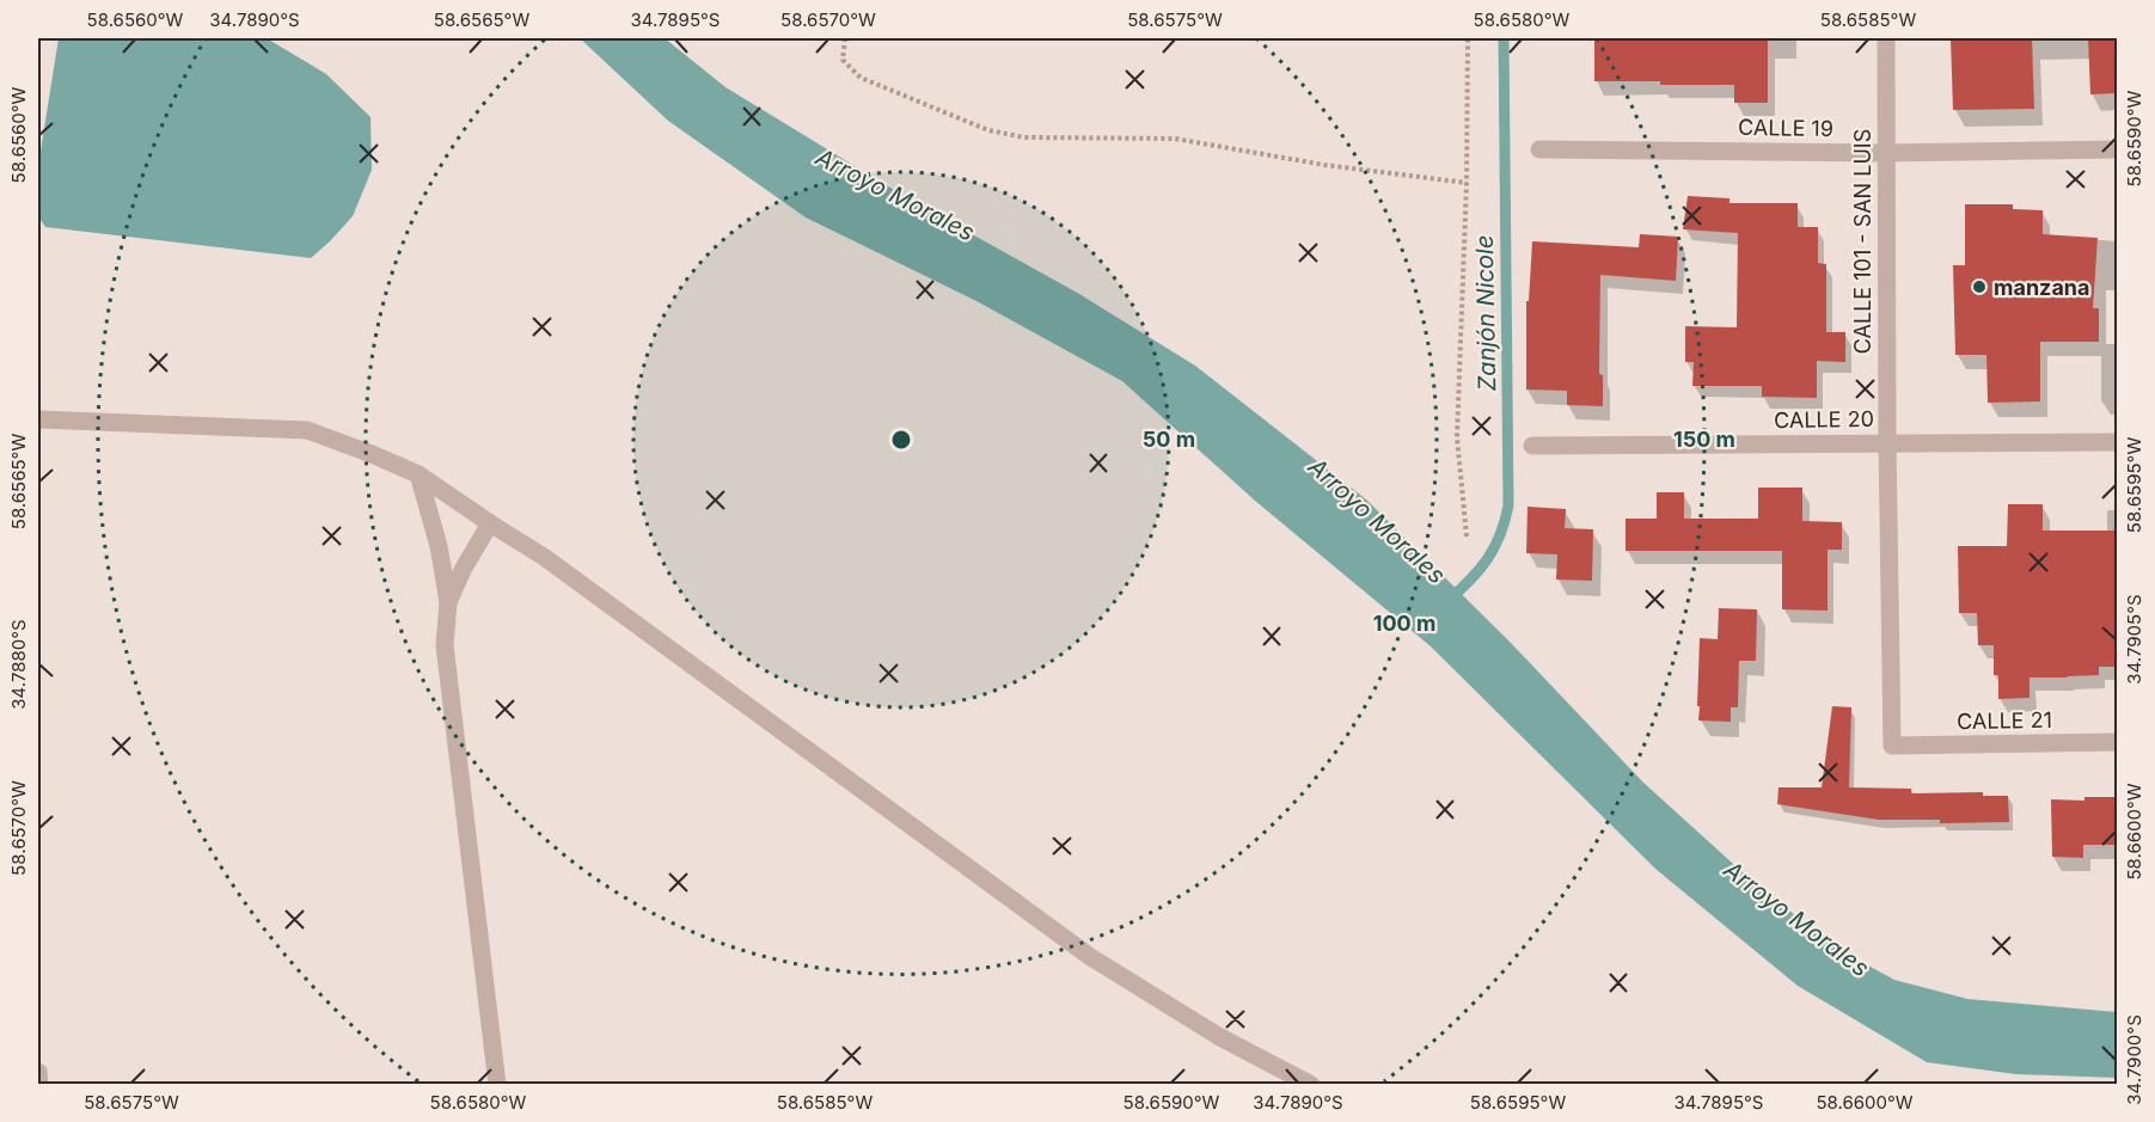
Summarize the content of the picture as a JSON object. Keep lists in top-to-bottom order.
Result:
{
  "streets": {
    "street": [
      "CALLE 19",
      "CALLE 101 - SAN LUIS",
      "CALLE 20",
      "CALLE 21"
    ]
  },
  "crossings": [
    ["CALLE 19", "CALLE 101 - SAN LUIS"],
    ["CALLE 101 - SAN LUIS", "CALLE 20"],
    ["CALLE 101 - SAN LUIS", "CALLE 21"]
  ],
  "water": ["Arroyo Morales", "Zanjón Nicole"],
  "places": ["manzana"],
  "coordinates": [
    "58.6560°W",
    "34.7890°S",
    "58.6565°W",
    "34.7895°S",
    "58.6570°W",
    "58.6575°W",
    "58.6580°W",
    "58.6585°W",
    "58.6590°W",
    "58.6595°W",
    "34.7905°S",
    "34.7880°S",
    "58.6600°W",
    "34.7900°S"
  ],
  "rings": ["50 m", "150 m", "100 m"]
}
